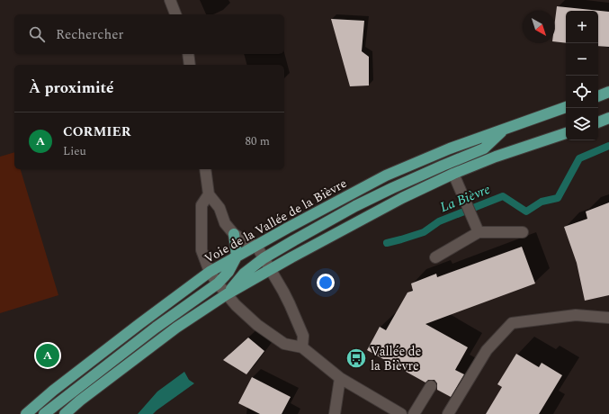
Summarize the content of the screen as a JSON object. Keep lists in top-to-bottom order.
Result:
{
  "streets": {
    "main road": ["Voie de la Vallée de la Bièvre"]
  },
  "water": ["La Bièvre"],
  "places": {
    "bus stop": ["Vallée de la Bièvre"]
  },
  "north": "bottom right",
  "page": {
    "map_buttons": ["+", "−"],
    "search": "Rechercher",
    "heading": "À proximité",
    "list": [
      {
        "mark": "A",
        "name": "CORMIER",
        "note": "Lieu",
        "value": "80 m"
      }
    ],
    "pins": "A"
  }
}
